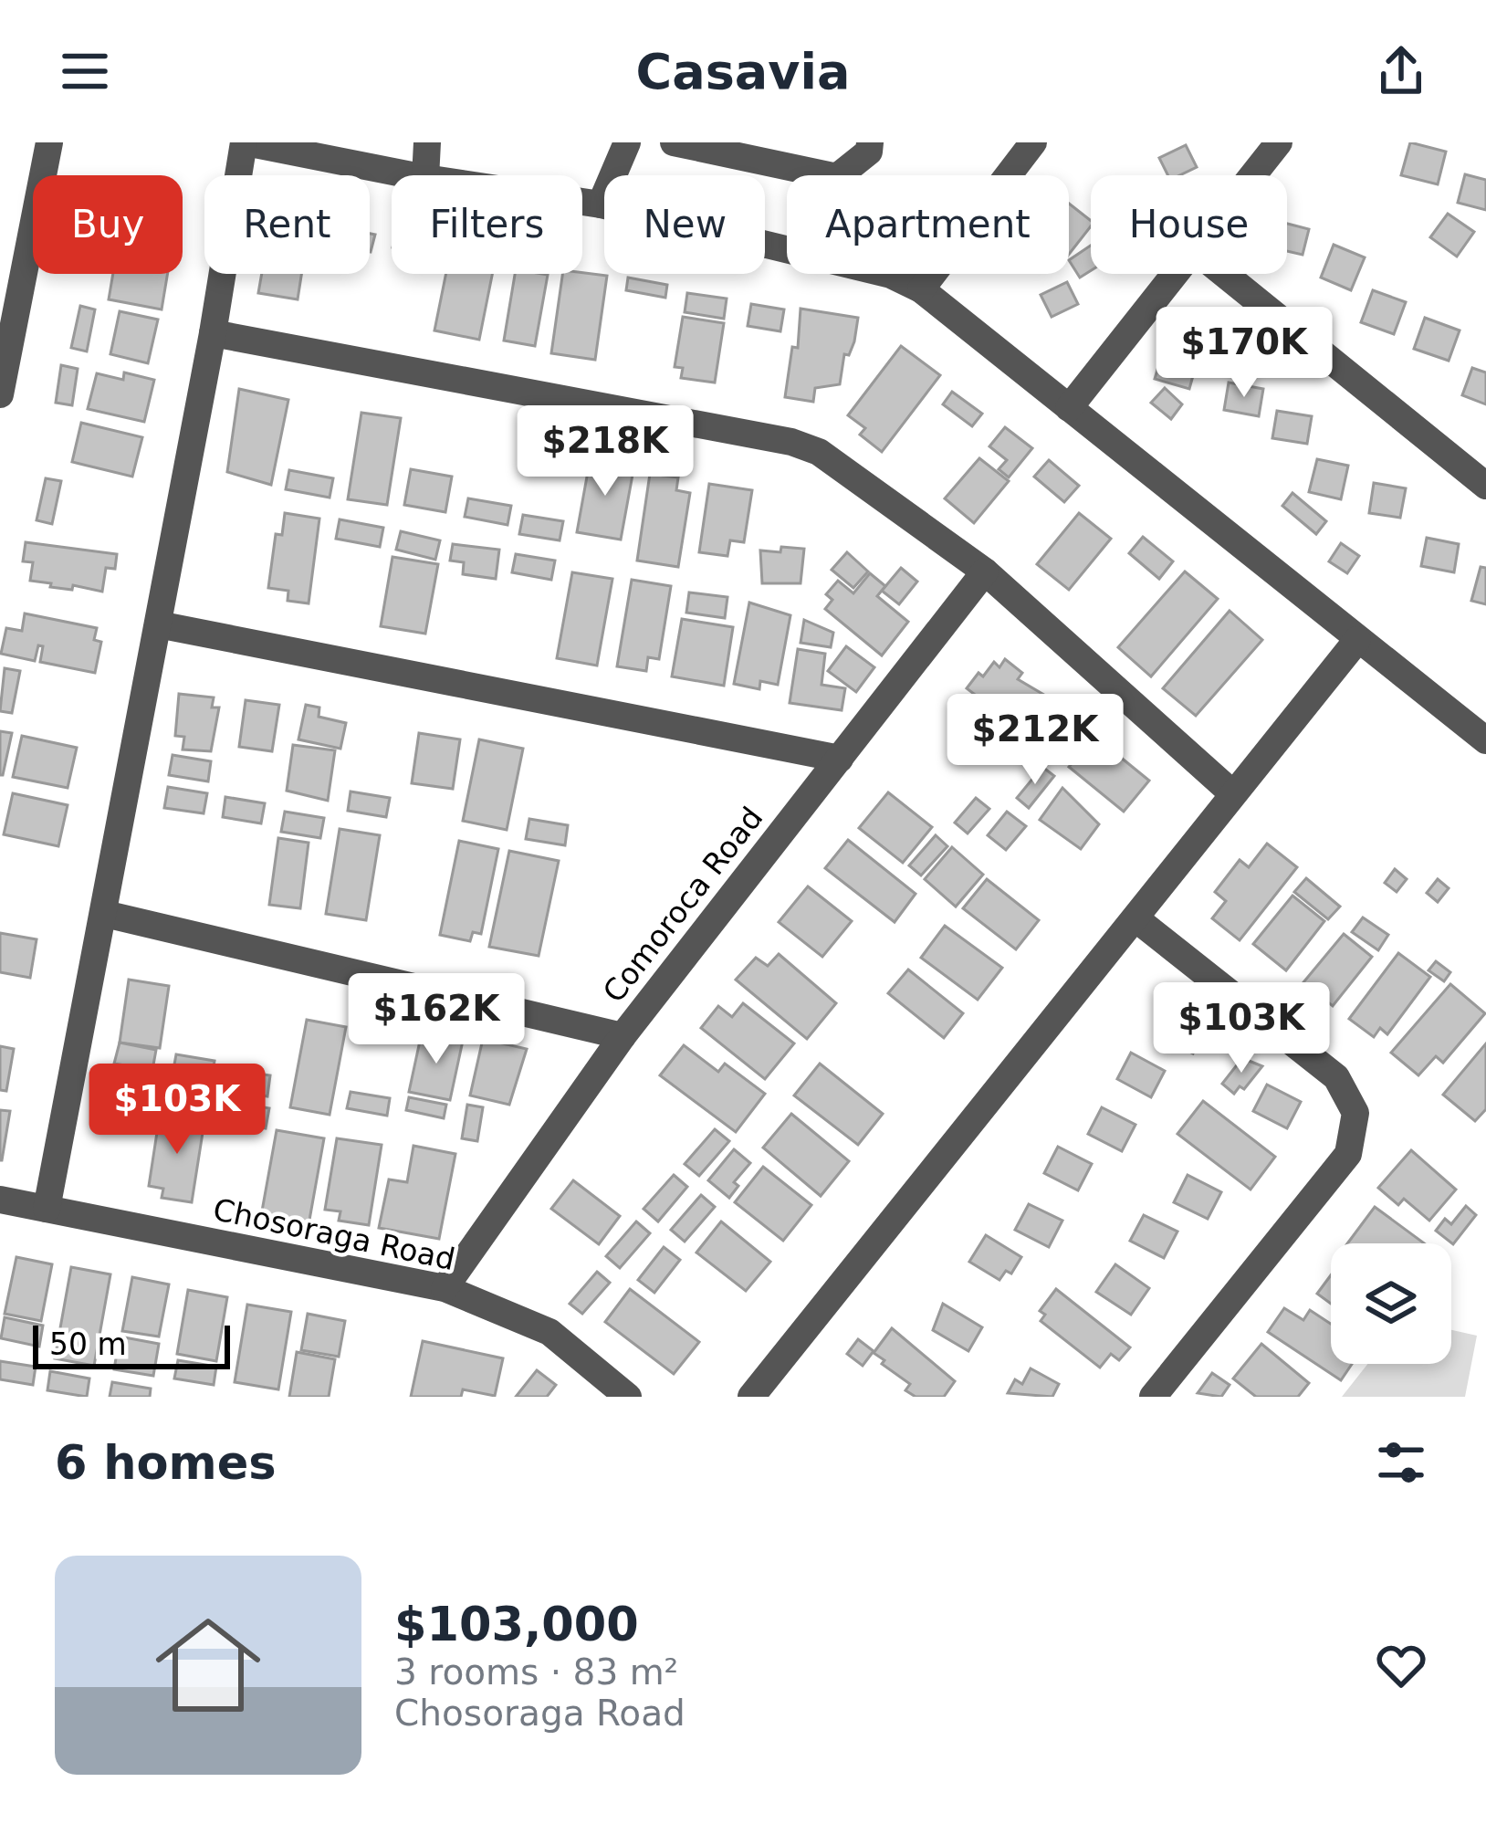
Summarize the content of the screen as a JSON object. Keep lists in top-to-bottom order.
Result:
{
  "streets": {
    "street": ["Comoroca Road", "Chosoraga Road"]
  },
  "crossings": [
    ["Comoroca Road", "Chosoraga Road"]
  ],
  "scale_bar": "50 m",
  "page": {
    "header": "Casavia",
    "chip": [
      "Buy",
      "Rent",
      "Filters",
      "New",
      "Apartment",
      "House"
    ],
    "price": [
      "$170K",
      "$218K",
      "$212K",
      "$162K",
      "$103K",
      "$103K"
    ],
    "scale": "50 m",
    "heading": "6 homes",
    "list": [
      {
        "name": "$103,000",
        "note": "3 rooms · 83 m² · Chosoraga Road"
      }
    ]
  }
}
